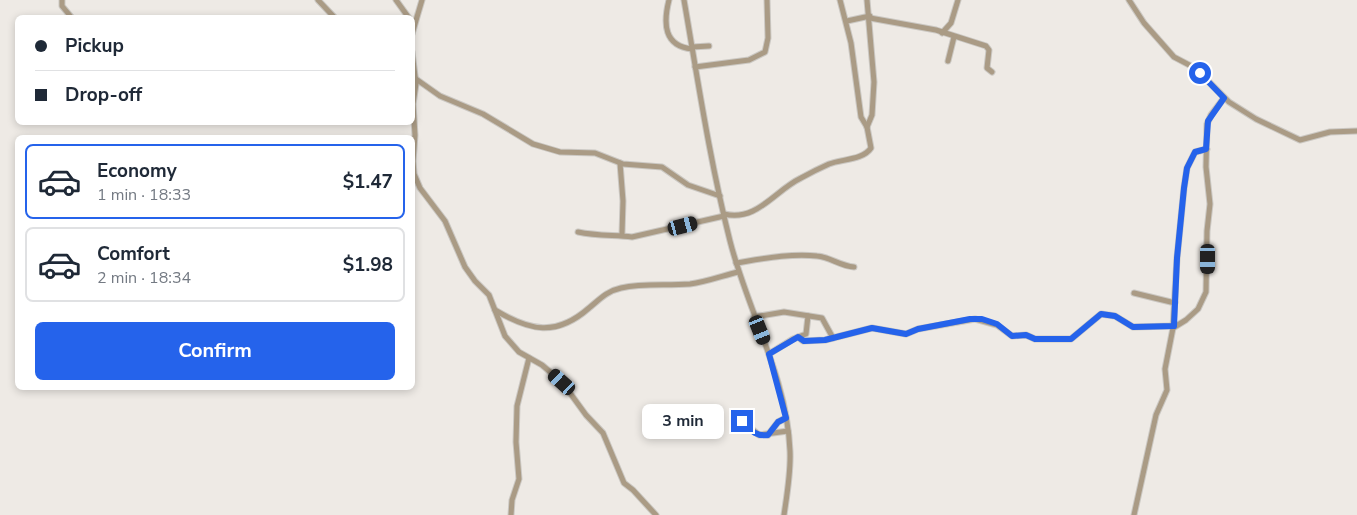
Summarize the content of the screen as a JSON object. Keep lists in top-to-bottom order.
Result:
{
  "page": {
    "banner": ["Pickup", "Drop-off"],
    "list": [
      {
        "name": "Economy",
        "note": "1 min · 18:33",
        "value": "$1.47"
      },
      {
        "name": "Comfort",
        "note": "2 min · 18:34",
        "value": "$1.98"
      }
    ],
    "buttons": "Confirm",
    "bubble": "3 min"
  }
}
